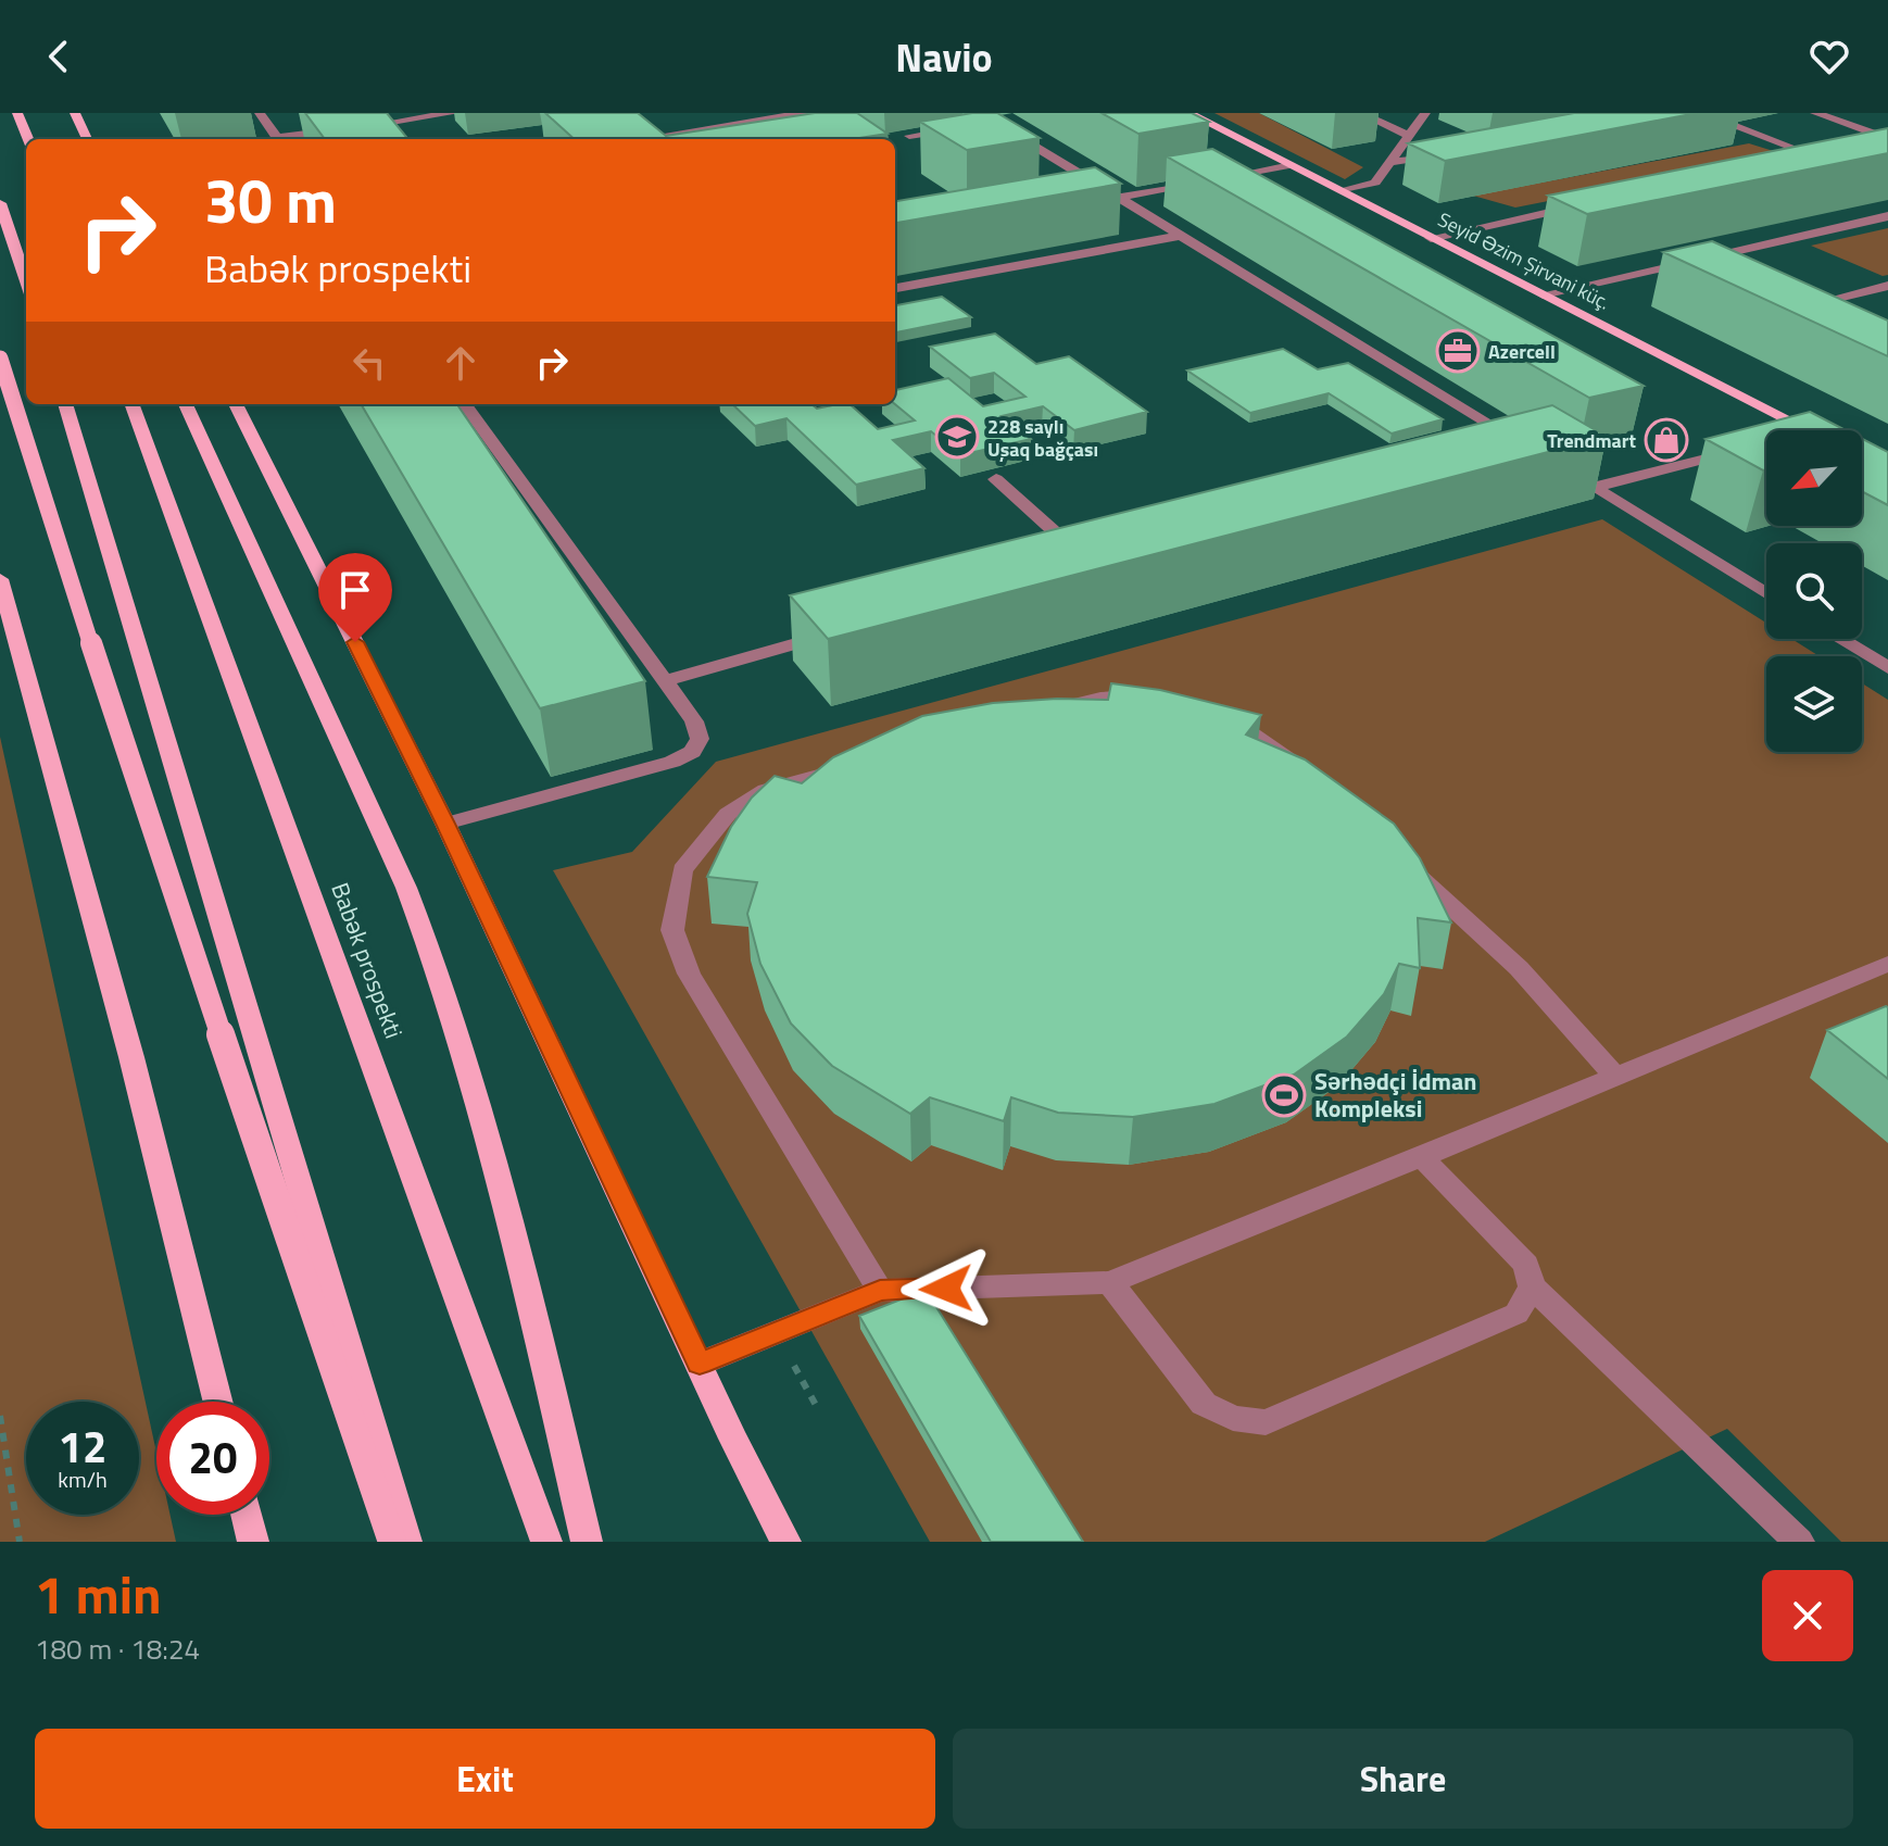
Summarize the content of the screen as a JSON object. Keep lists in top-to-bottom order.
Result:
{
  "streets": {
    "main road": ["Seyid Əzim Şirvani küç.", "Babək prospekti"]
  },
  "places": {
    "office": ["Azercell"],
    "school or university": ["228 saylı Uşaq bağçası"],
    "shop": ["Trendmart"],
    "sports": ["Sərhədçi İdman Kompleksi"]
  },
  "north": "bottom left",
  "page": {
    "header": "Navio",
    "turn": ["30 m", "Babək prospekti"],
    "speed": "12 km/h",
    "limit": "20",
    "heading": ["1 min", "180 m · 18:24"],
    "buttons": ["Exit", "Share"]
  }
}
